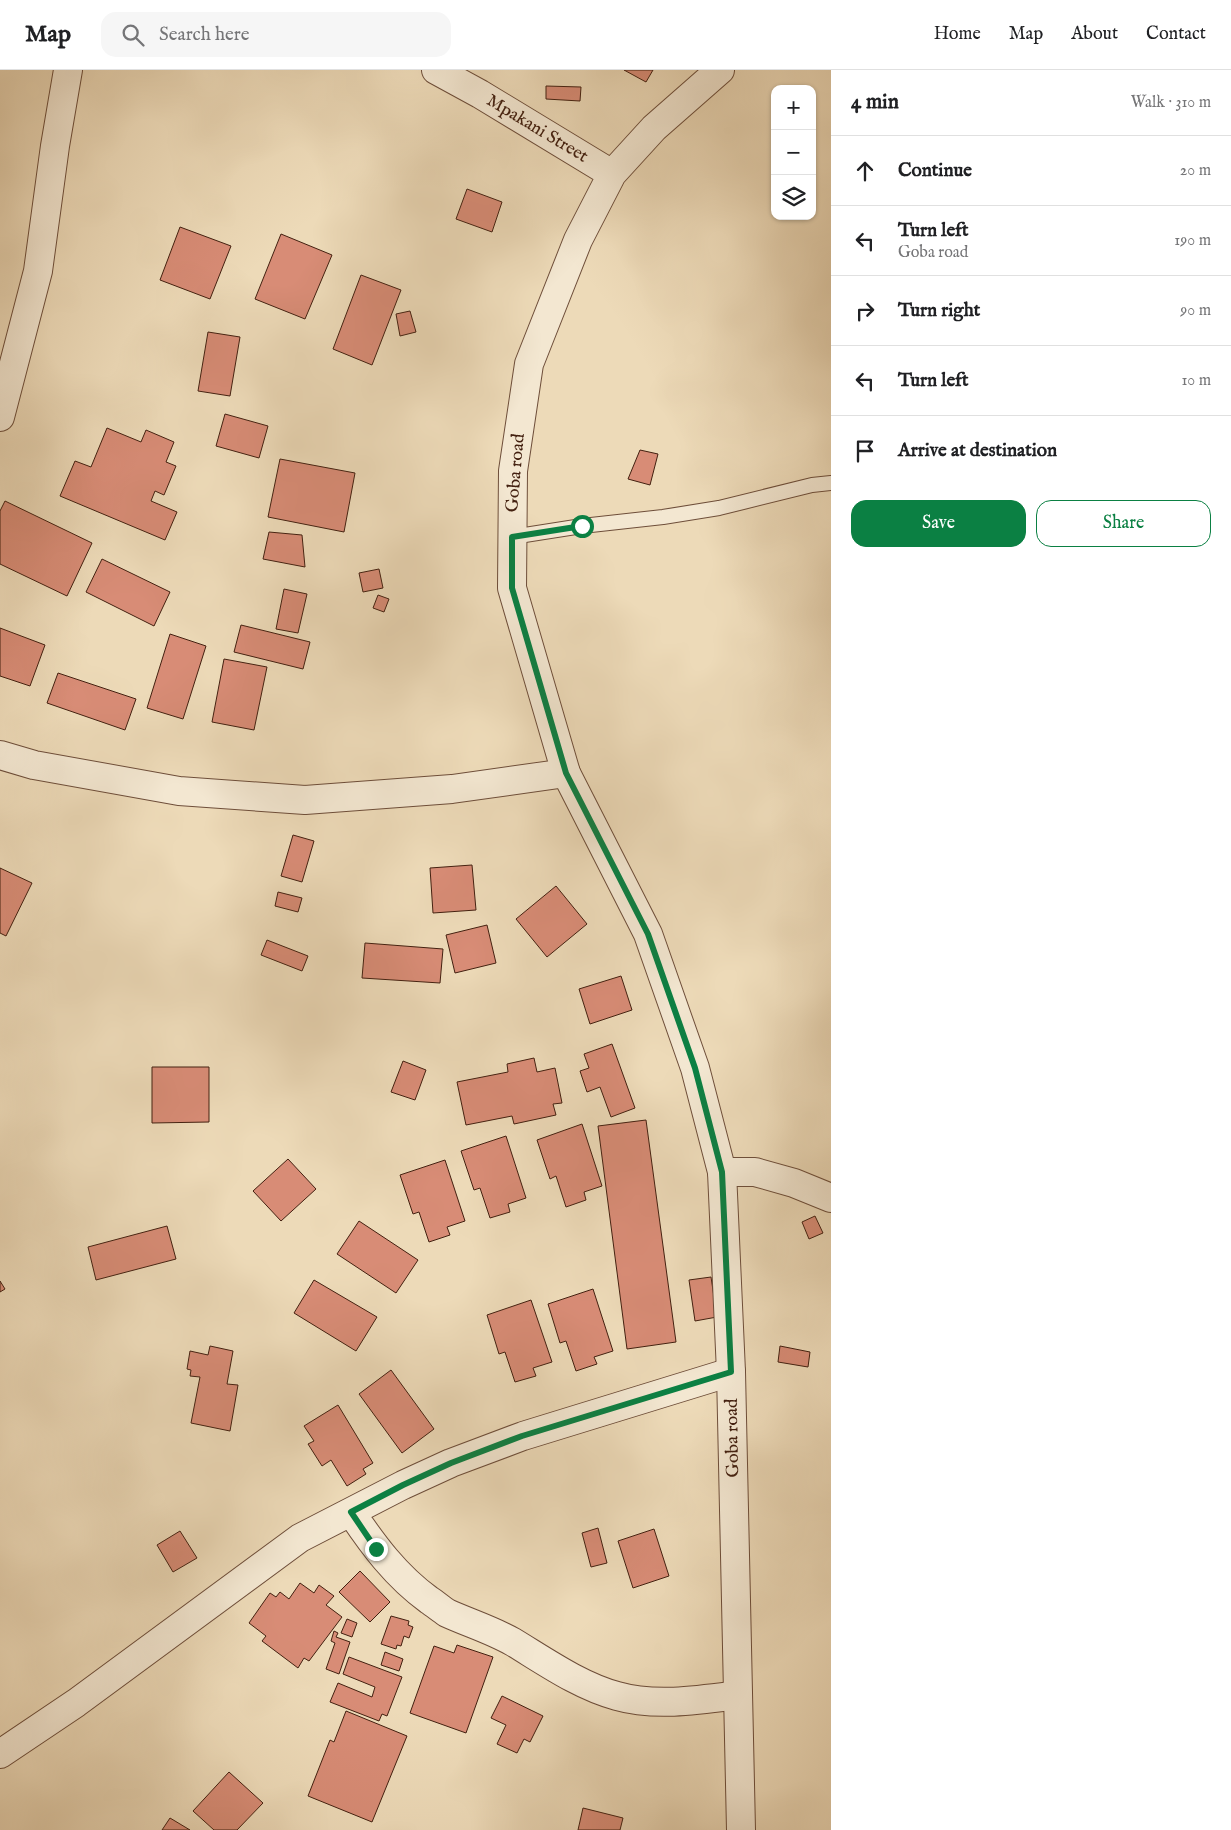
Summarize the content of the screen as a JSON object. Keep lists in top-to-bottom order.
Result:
{
  "streets": {
    "street": ["Mpakani Street", "Goba road"]
  },
  "crossings": [
    ["Mpakani Street", "Goba road"]
  ],
  "page": {
    "header": "Map",
    "search": "Search here",
    "nav": [
      "Home",
      "Map",
      "About",
      "Contact"
    ],
    "heading": ["4 min", "Walk · 310 m"],
    "map_buttons": ["+", "−"],
    "list": [
      ["Continue", "20 m"],
      ["Turn left", "Goba road", "190 m"],
      ["Turn right", "90 m"],
      ["Turn left", "10 m"],
      "Arrive at destination"
    ],
    "buttons": ["Save", "Share"]
  }
}
